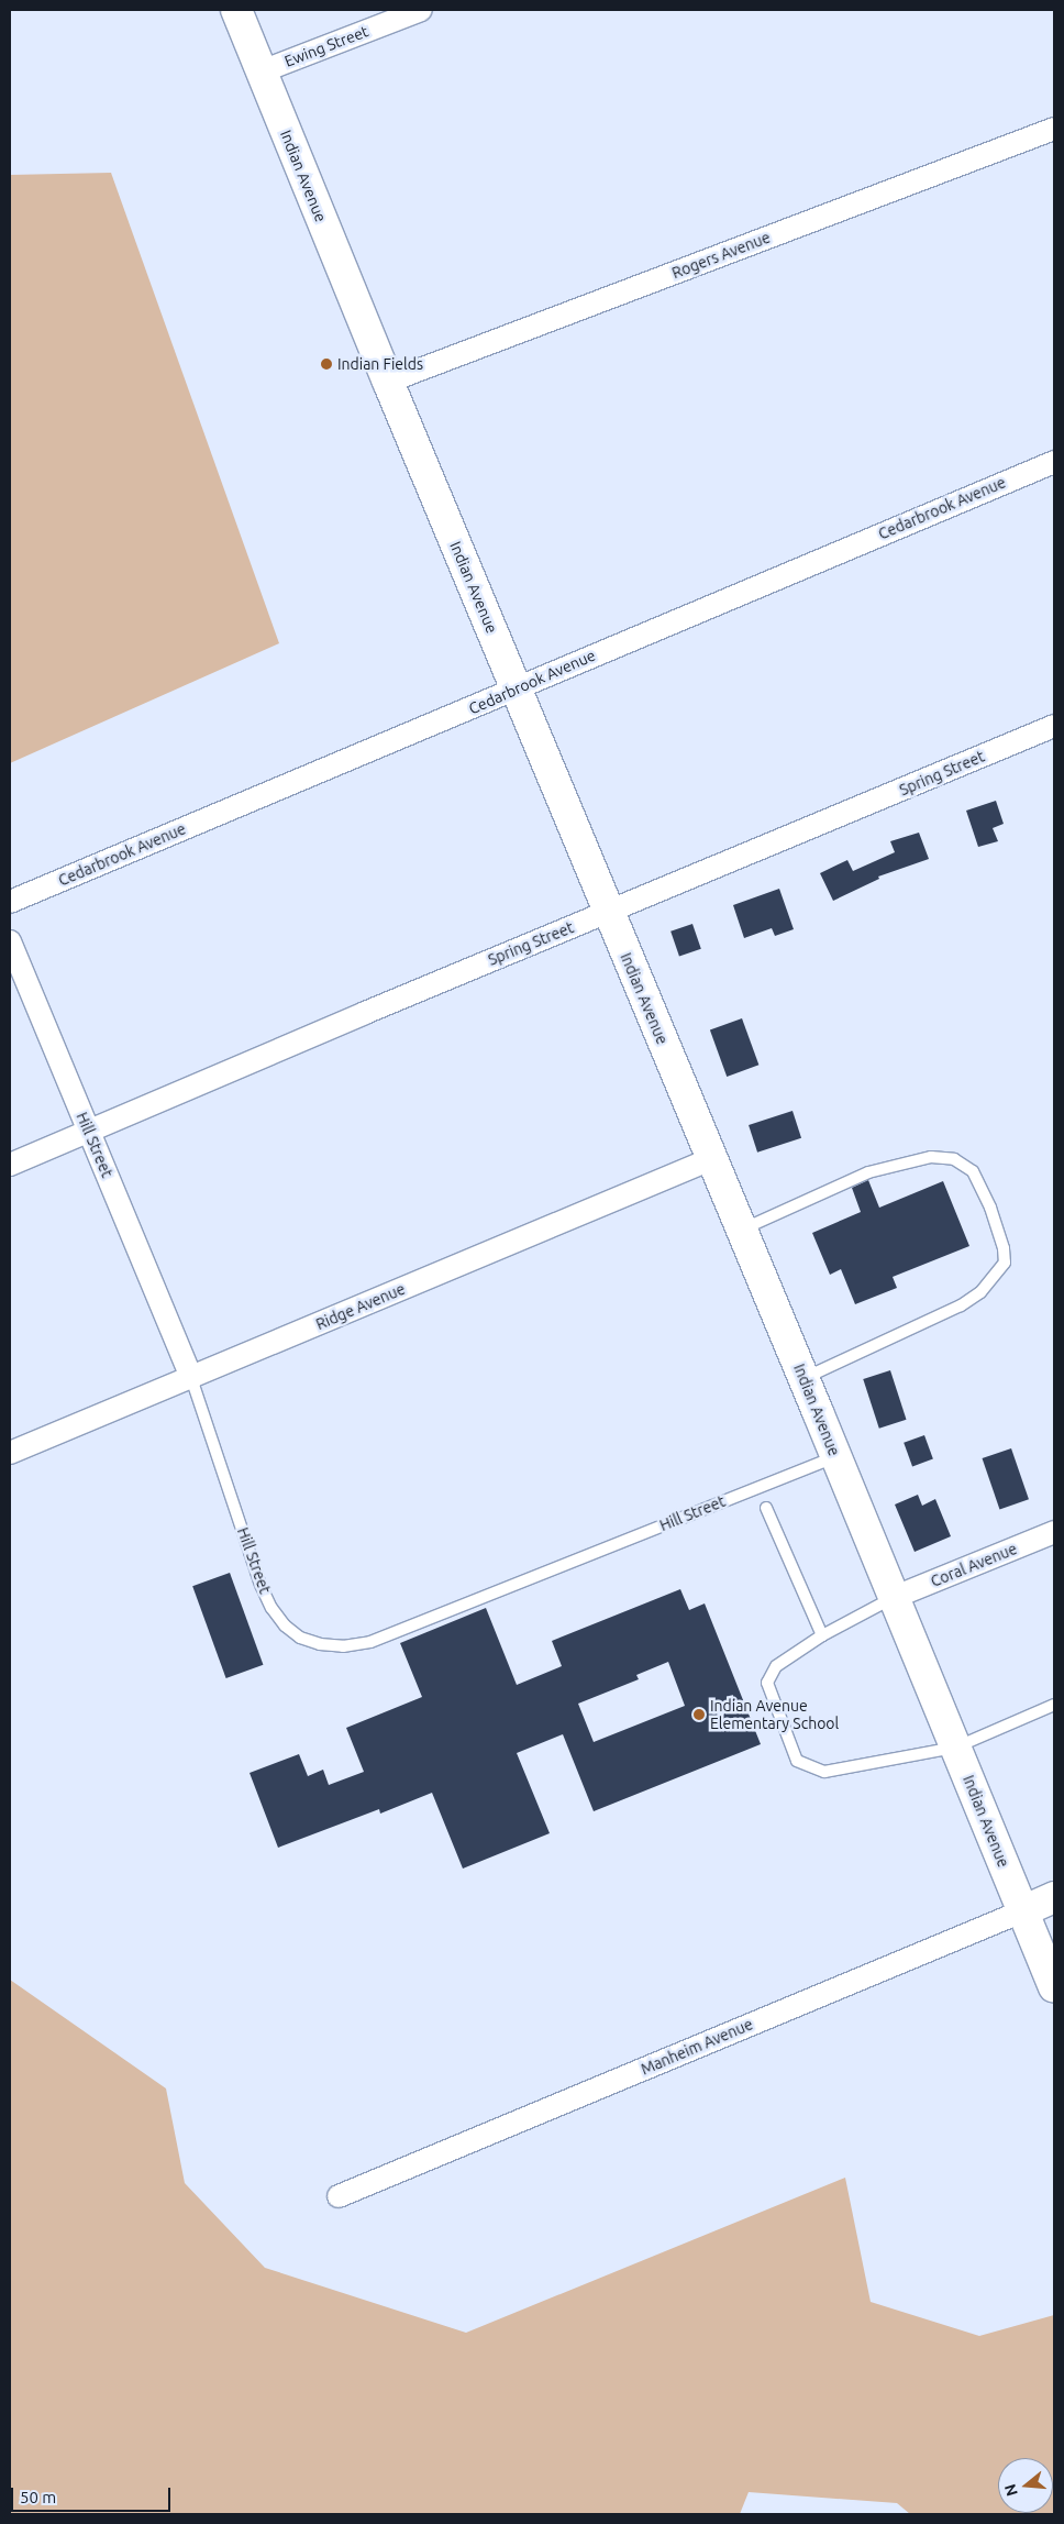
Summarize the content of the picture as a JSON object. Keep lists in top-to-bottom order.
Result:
{
  "streets": {
    "street": [
      "Ewing Street",
      "Indian Avenue",
      "Rogers Avenue",
      "Cedarbrook Avenue",
      "Spring Street",
      "Hill Street",
      "Ridge Avenue",
      "Coral Avenue",
      "Manheim Avenue"
    ]
  },
  "crossings": [
    ["Ewing Street", "Indian Avenue"],
    ["Indian Avenue", "Rogers Avenue"],
    ["Indian Avenue", "Cedarbrook Avenue"],
    ["Indian Avenue", "Spring Street"],
    ["Indian Avenue", "Hill Street"],
    ["Indian Avenue", "Ridge Avenue"],
    ["Indian Avenue", "Coral Avenue"],
    ["Indian Avenue", "Manheim Avenue"],
    ["Spring Street", "Hill Street"],
    ["Hill Street", "Ridge Avenue"]
  ],
  "places": ["Indian Fields", "Indian Avenue Elementary School"],
  "scale_bar": "50 m",
  "north": "left"
}
